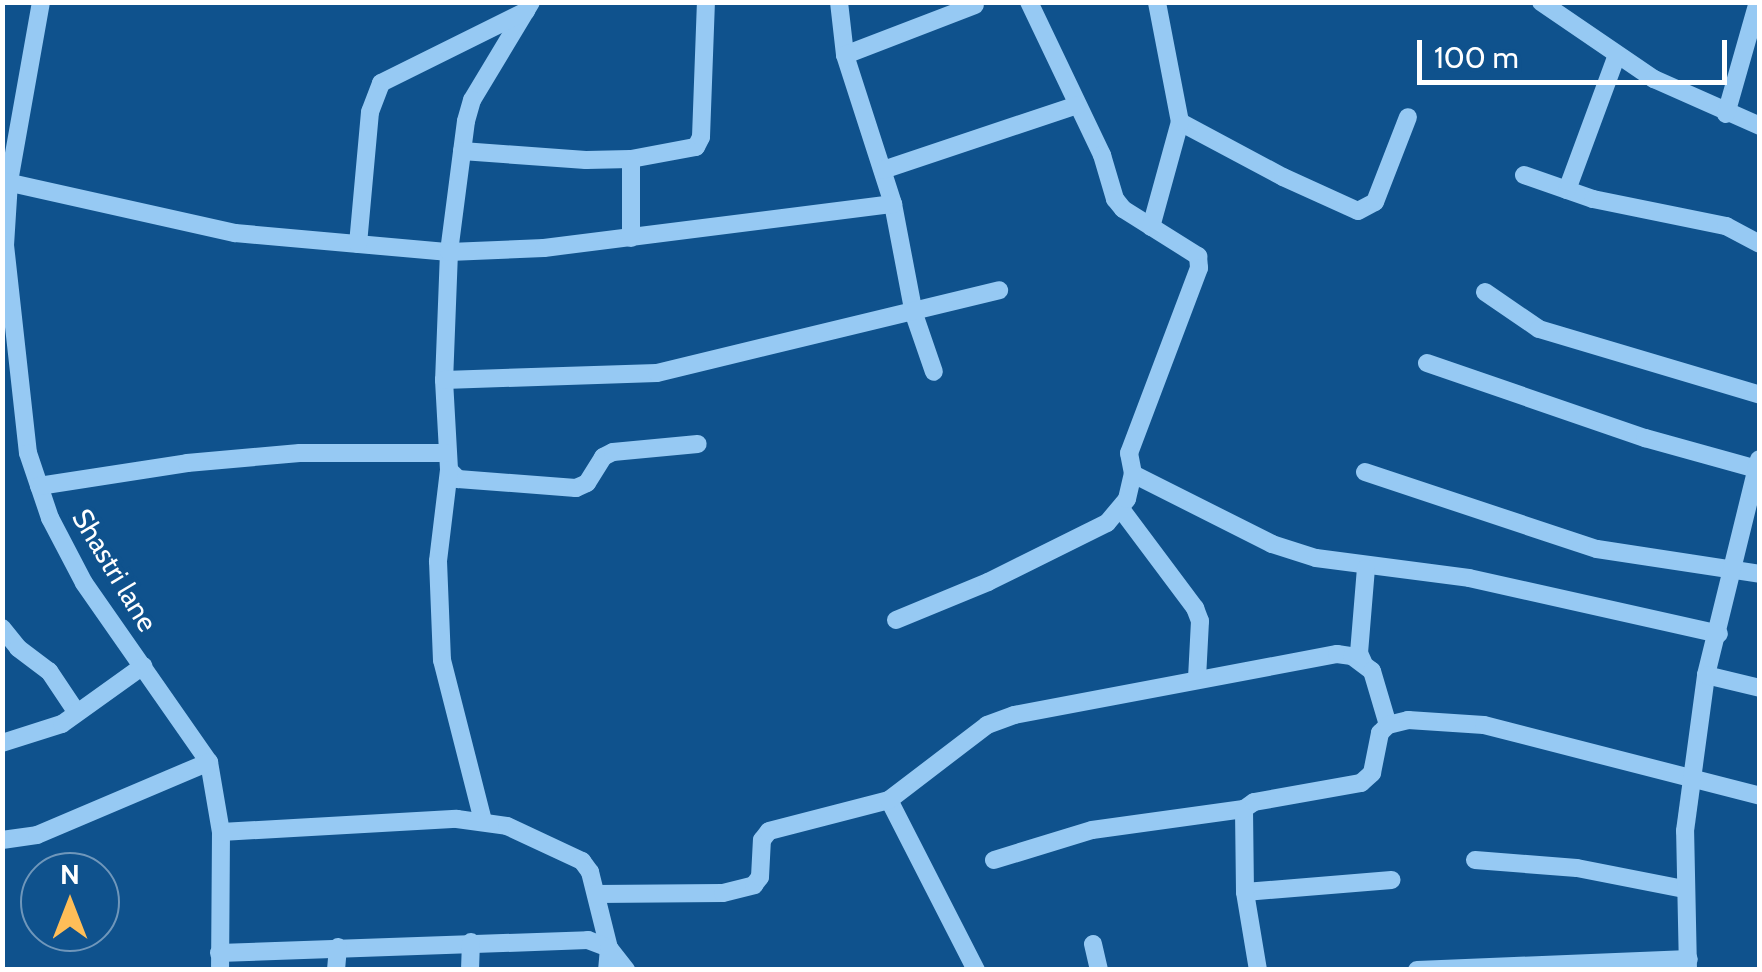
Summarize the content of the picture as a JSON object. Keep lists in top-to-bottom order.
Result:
{
  "streets": {
    "street": ["Shastri lane"]
  },
  "scale_bar": "100 m",
  "north": "top"
}
